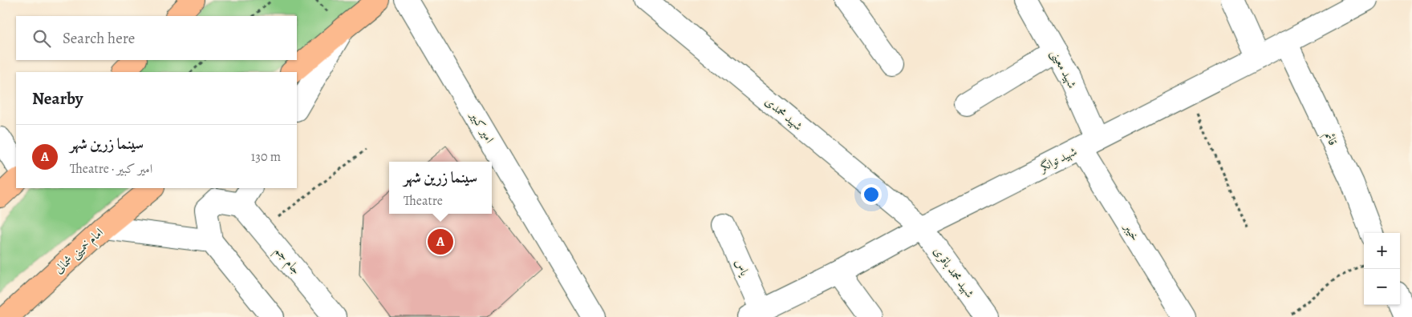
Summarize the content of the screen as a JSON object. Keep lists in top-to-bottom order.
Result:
{
  "streets": {
    "main road": ["امام خمینی شمالی"],
    "street": [
      "شهید معینی",
      "شهید محمدی",
      "امیر کبیر",
      "قائم",
      "شهید توانگر",
      "خیبر",
      "جام جم",
      "یاس",
      "شهید محمد باقری"
    ]
  },
  "crossings": [
    ["شهید معینی", "شهید توانگر"],
    ["شهید معینی", "خیبر"],
    ["شهید محمدی", "شهید توانگر"],
    ["شهید محمدی", "شهید محمد باقری"],
    ["قائم", "شهید توانگر"],
    ["شهید توانگر", "خیبر"],
    ["شهید توانگر", "یاس"],
    ["شهید توانگر", "شهید محمد باقری"]
  ],
  "page": {
    "search": "Search here",
    "heading": "Nearby",
    "list": [
      {
        "mark": "A",
        "name": "سینما زرین شهر",
        "note": "Theatre · امیر کبیر",
        "value": "130 m"
      }
    ],
    "popup": ["سینما زرین شهر", "Theatre"],
    "pins": "A",
    "map_buttons": ["+", "−"]
  }
}
